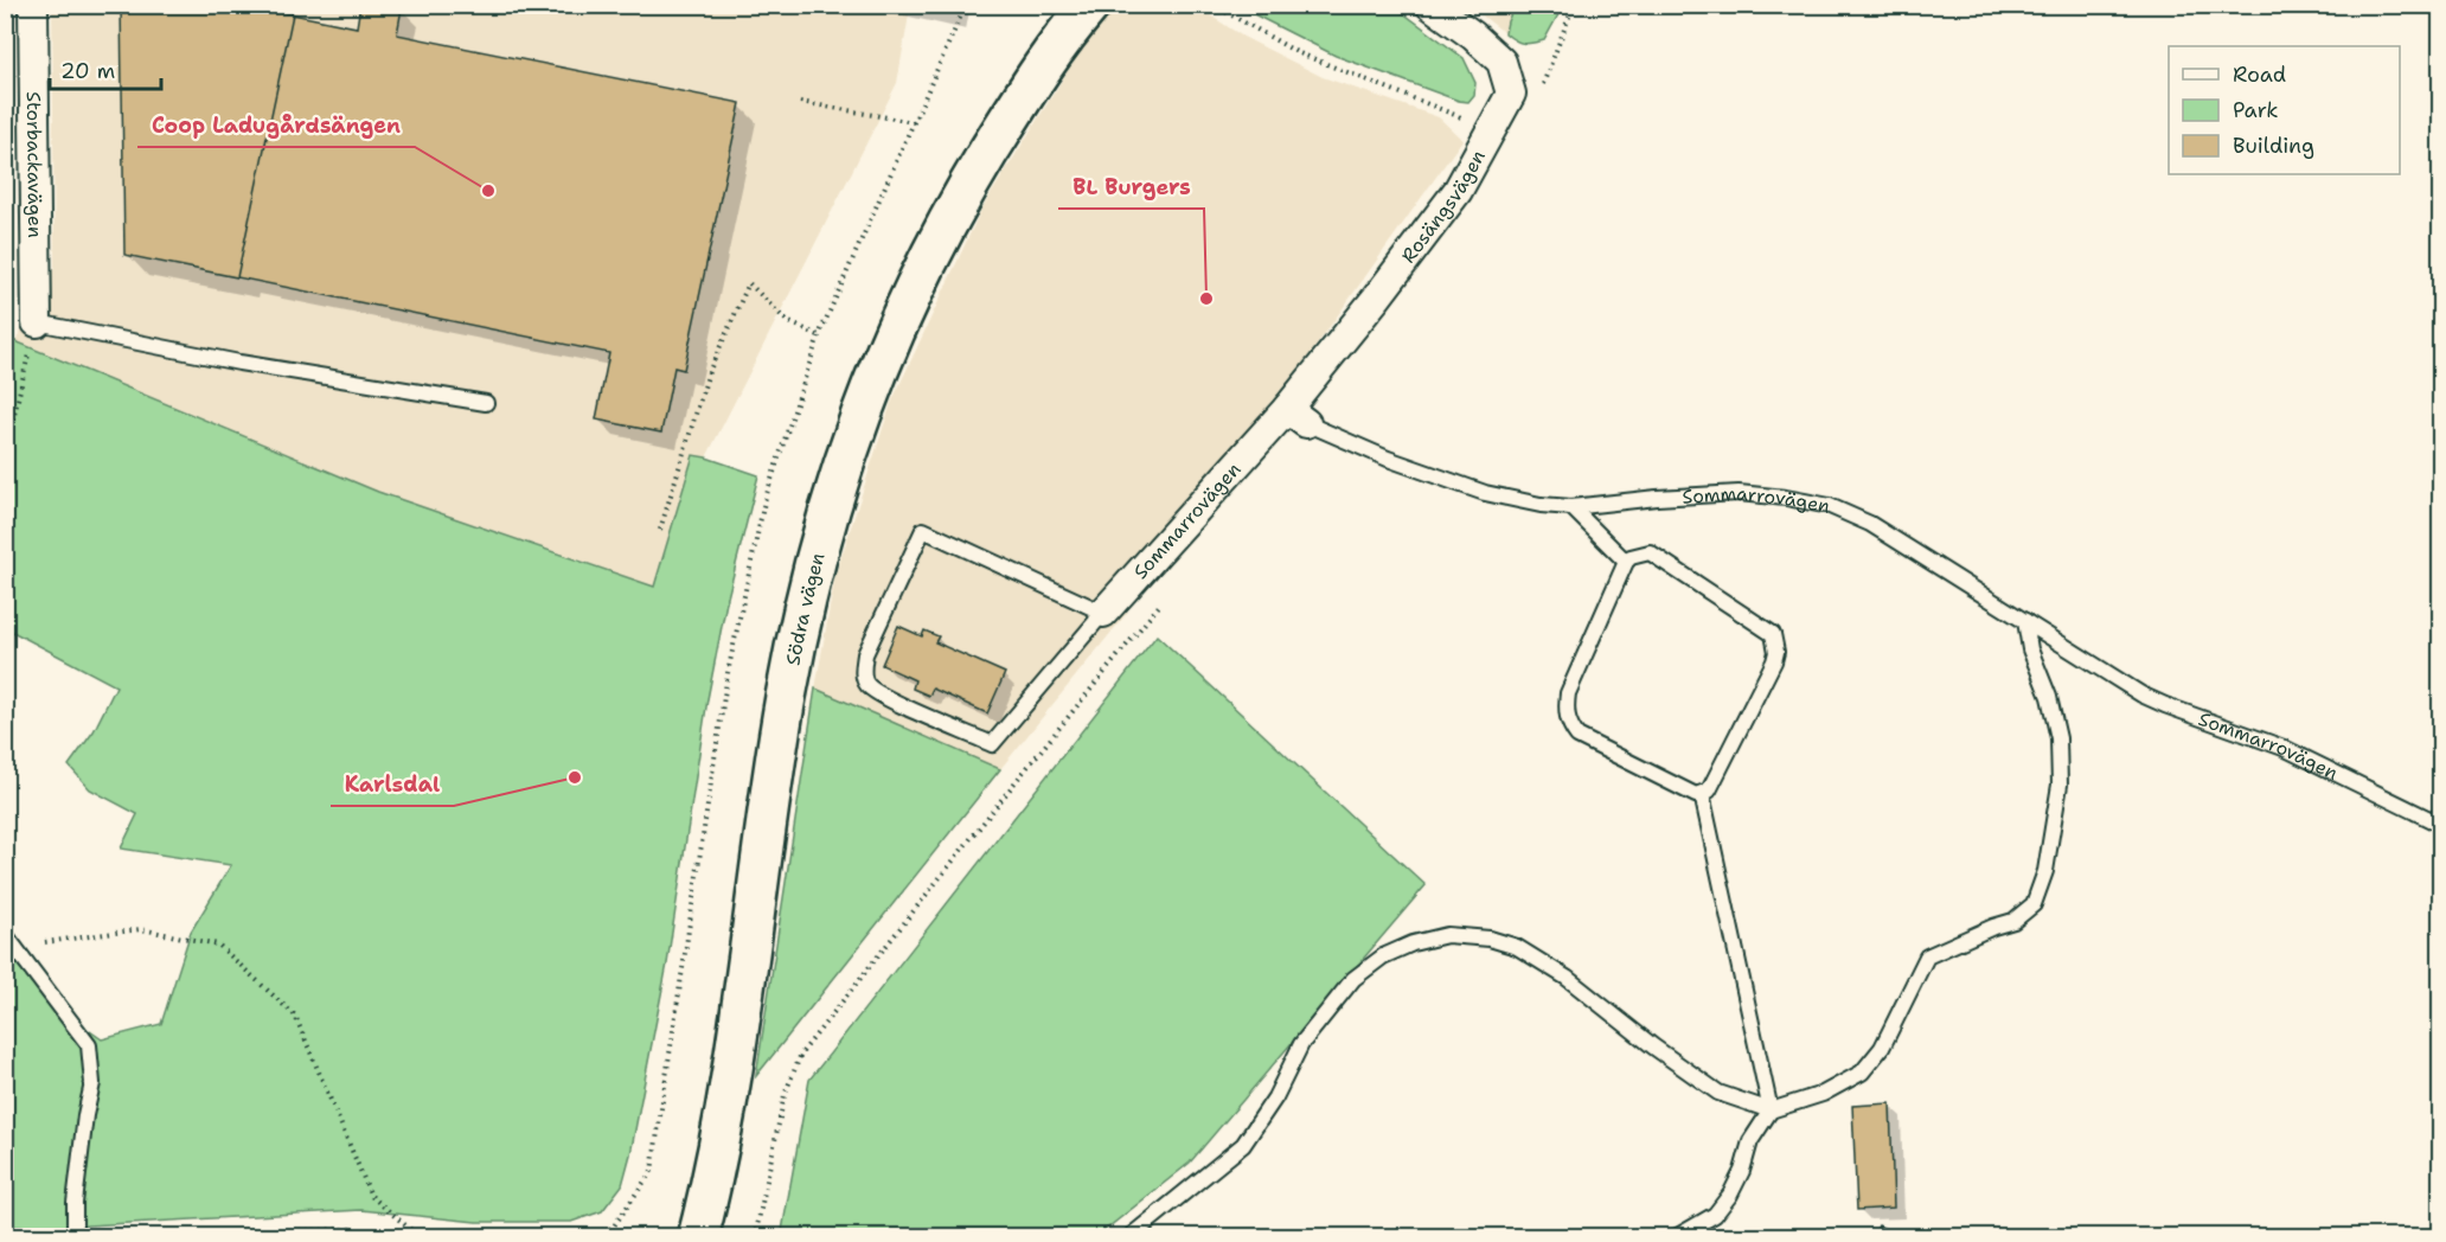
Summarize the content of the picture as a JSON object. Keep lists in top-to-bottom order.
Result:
{
  "streets": {
    "main road": ["Södra vägen"],
    "street": ["Storbackavägen", "Rosängsvägen", "Sommarrovägen"]
  },
  "crossings": [
    ["Rosängsvägen", "Sommarrovägen"]
  ],
  "places": ["Coop Ladugårdsängen", "BL Burgers", "Karlsdal"],
  "legend": ["Road", "Park", "Building"],
  "scale_bar": "20 m"
}
